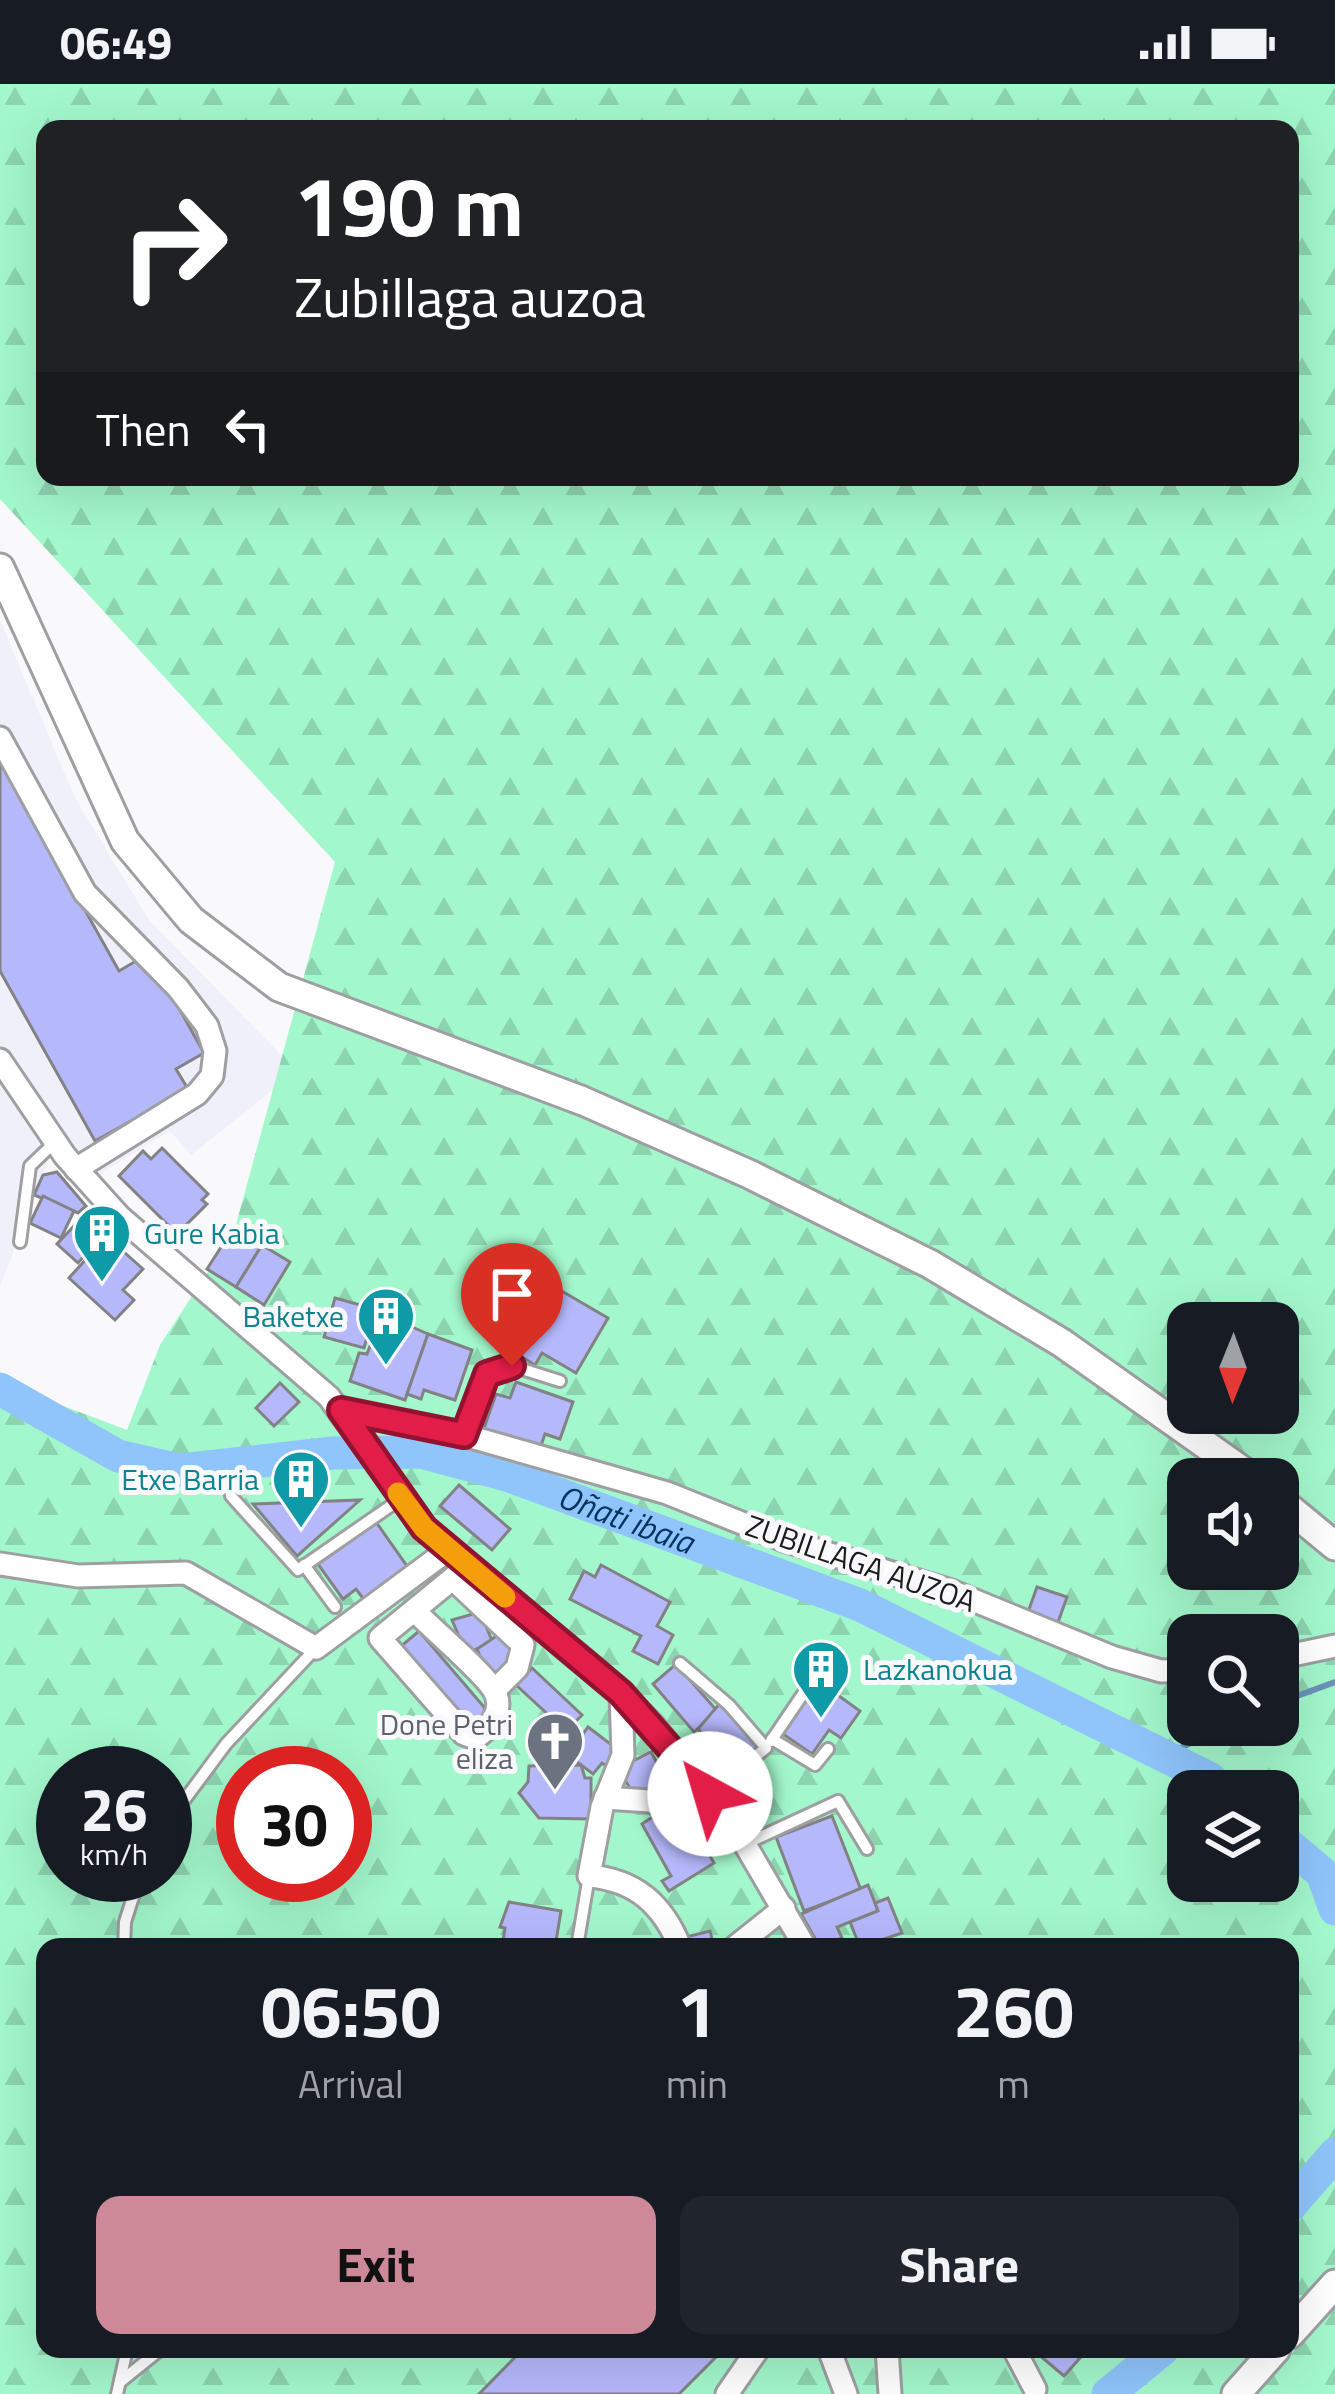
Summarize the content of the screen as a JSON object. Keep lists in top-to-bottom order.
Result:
{
  "streets": {
    "street": ["ZUBILLAGA AUZOA"]
  },
  "water": ["Oñati ibaia"],
  "places": {
    "building": [
      "Gure Kabia",
      "Baketxe",
      "Etxe Barria",
      "Lazkanokua"
    ],
    "church": ["Done Petri eliza"]
  },
  "north": "bottom",
  "page": {
    "status": "06:49",
    "turn": ["190 m", "Zubillaga auzoa"],
    "then": "Then",
    "speed": "26 km/h",
    "limit": "30",
    "eta": [
      "06:50",
      "Arrival",
      "1",
      "min",
      "260",
      "m"
    ],
    "buttons": ["Exit", "Share"]
  }
}
